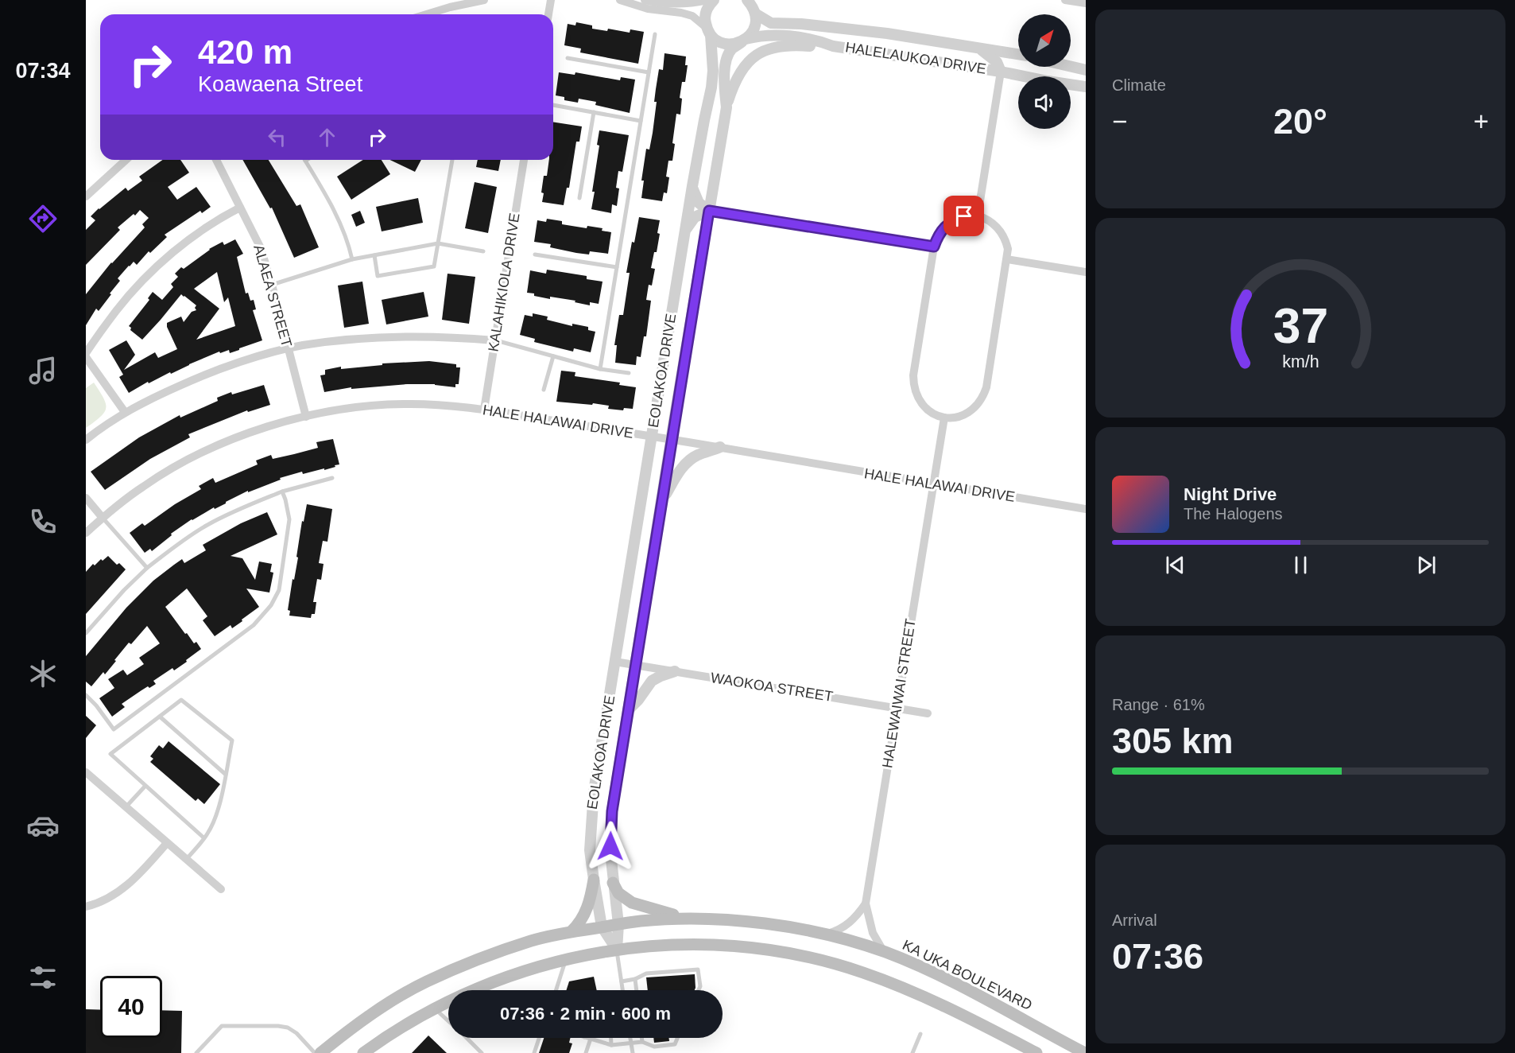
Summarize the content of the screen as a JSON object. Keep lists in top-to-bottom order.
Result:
{
  "streets": {
    "main road": ["KA UKA BOULEVARD"],
    "street": [
      "HALELAUKOA DRIVE",
      "KALAHIKIOLA DRIVE",
      "ALAEA STREET",
      "EOLAKOA DRIVE",
      "HALE HALAWAI DRIVE",
      "WAOKOA STREET",
      "HALEWAIWAI STREET"
    ]
  },
  "crossings": [
    ["HALELAUKOA DRIVE", "EOLAKOA DRIVE"],
    ["KALAHIKIOLA DRIVE", "HALE HALAWAI DRIVE"],
    ["ALAEA STREET", "HALE HALAWAI DRIVE"],
    ["EOLAKOA DRIVE", "HALE HALAWAI DRIVE"],
    ["EOLAKOA DRIVE", "WAOKOA STREET"],
    ["EOLAKOA DRIVE", "KA UKA BOULEVARD"],
    ["HALE HALAWAI DRIVE", "HALEWAIWAI STREET"],
    ["WAOKOA STREET", "HALEWAIWAI STREET"],
    ["HALEWAIWAI STREET", "KA UKA BOULEVARD"]
  ],
  "north": "top right",
  "page": {
    "tabs": "07:34",
    "tile": [
      "Climate",
      ["Range · 61%", "305 km"],
      ["Arrival", "07:36"]
    ],
    "turn": ["420 m", "Koawaena Street"],
    "heat": ["−", "20°", "+"],
    "song": ["Night Drive", "The Halogens"],
    "limit": "40",
    "trip": "07:36 · 2 min · 600 m",
    "gauge": ["37", "km/h"]
  }
}
